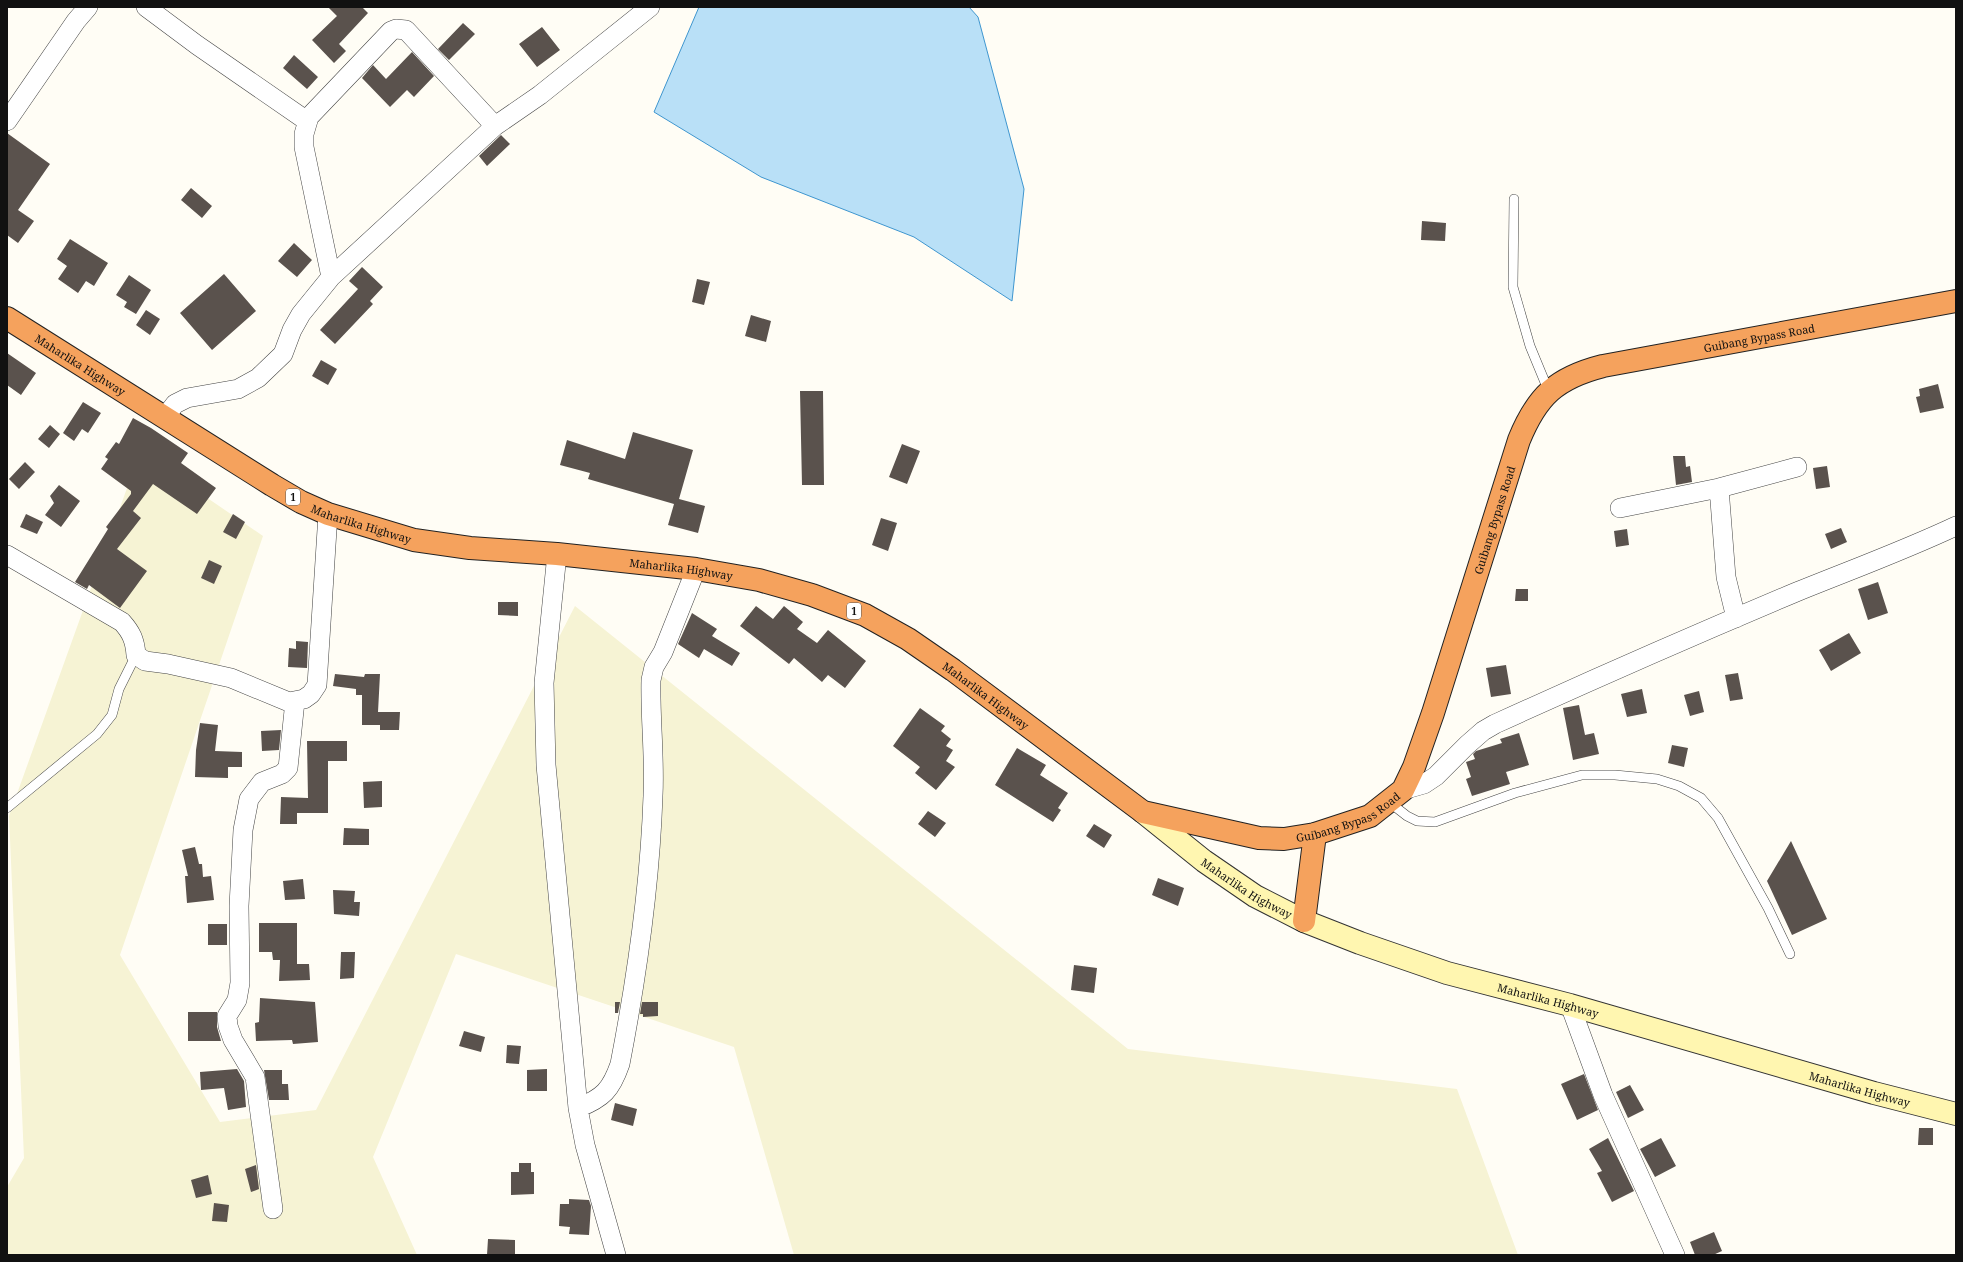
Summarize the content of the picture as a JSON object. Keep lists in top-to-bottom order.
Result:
{
  "streets": {
    "highway": ["Guibang Bypass Road", "Maharlika Highway", "1"]
  },
  "crossings": [
    ["Guibang Bypass Road", "Maharlika Highway"]
  ]
}
